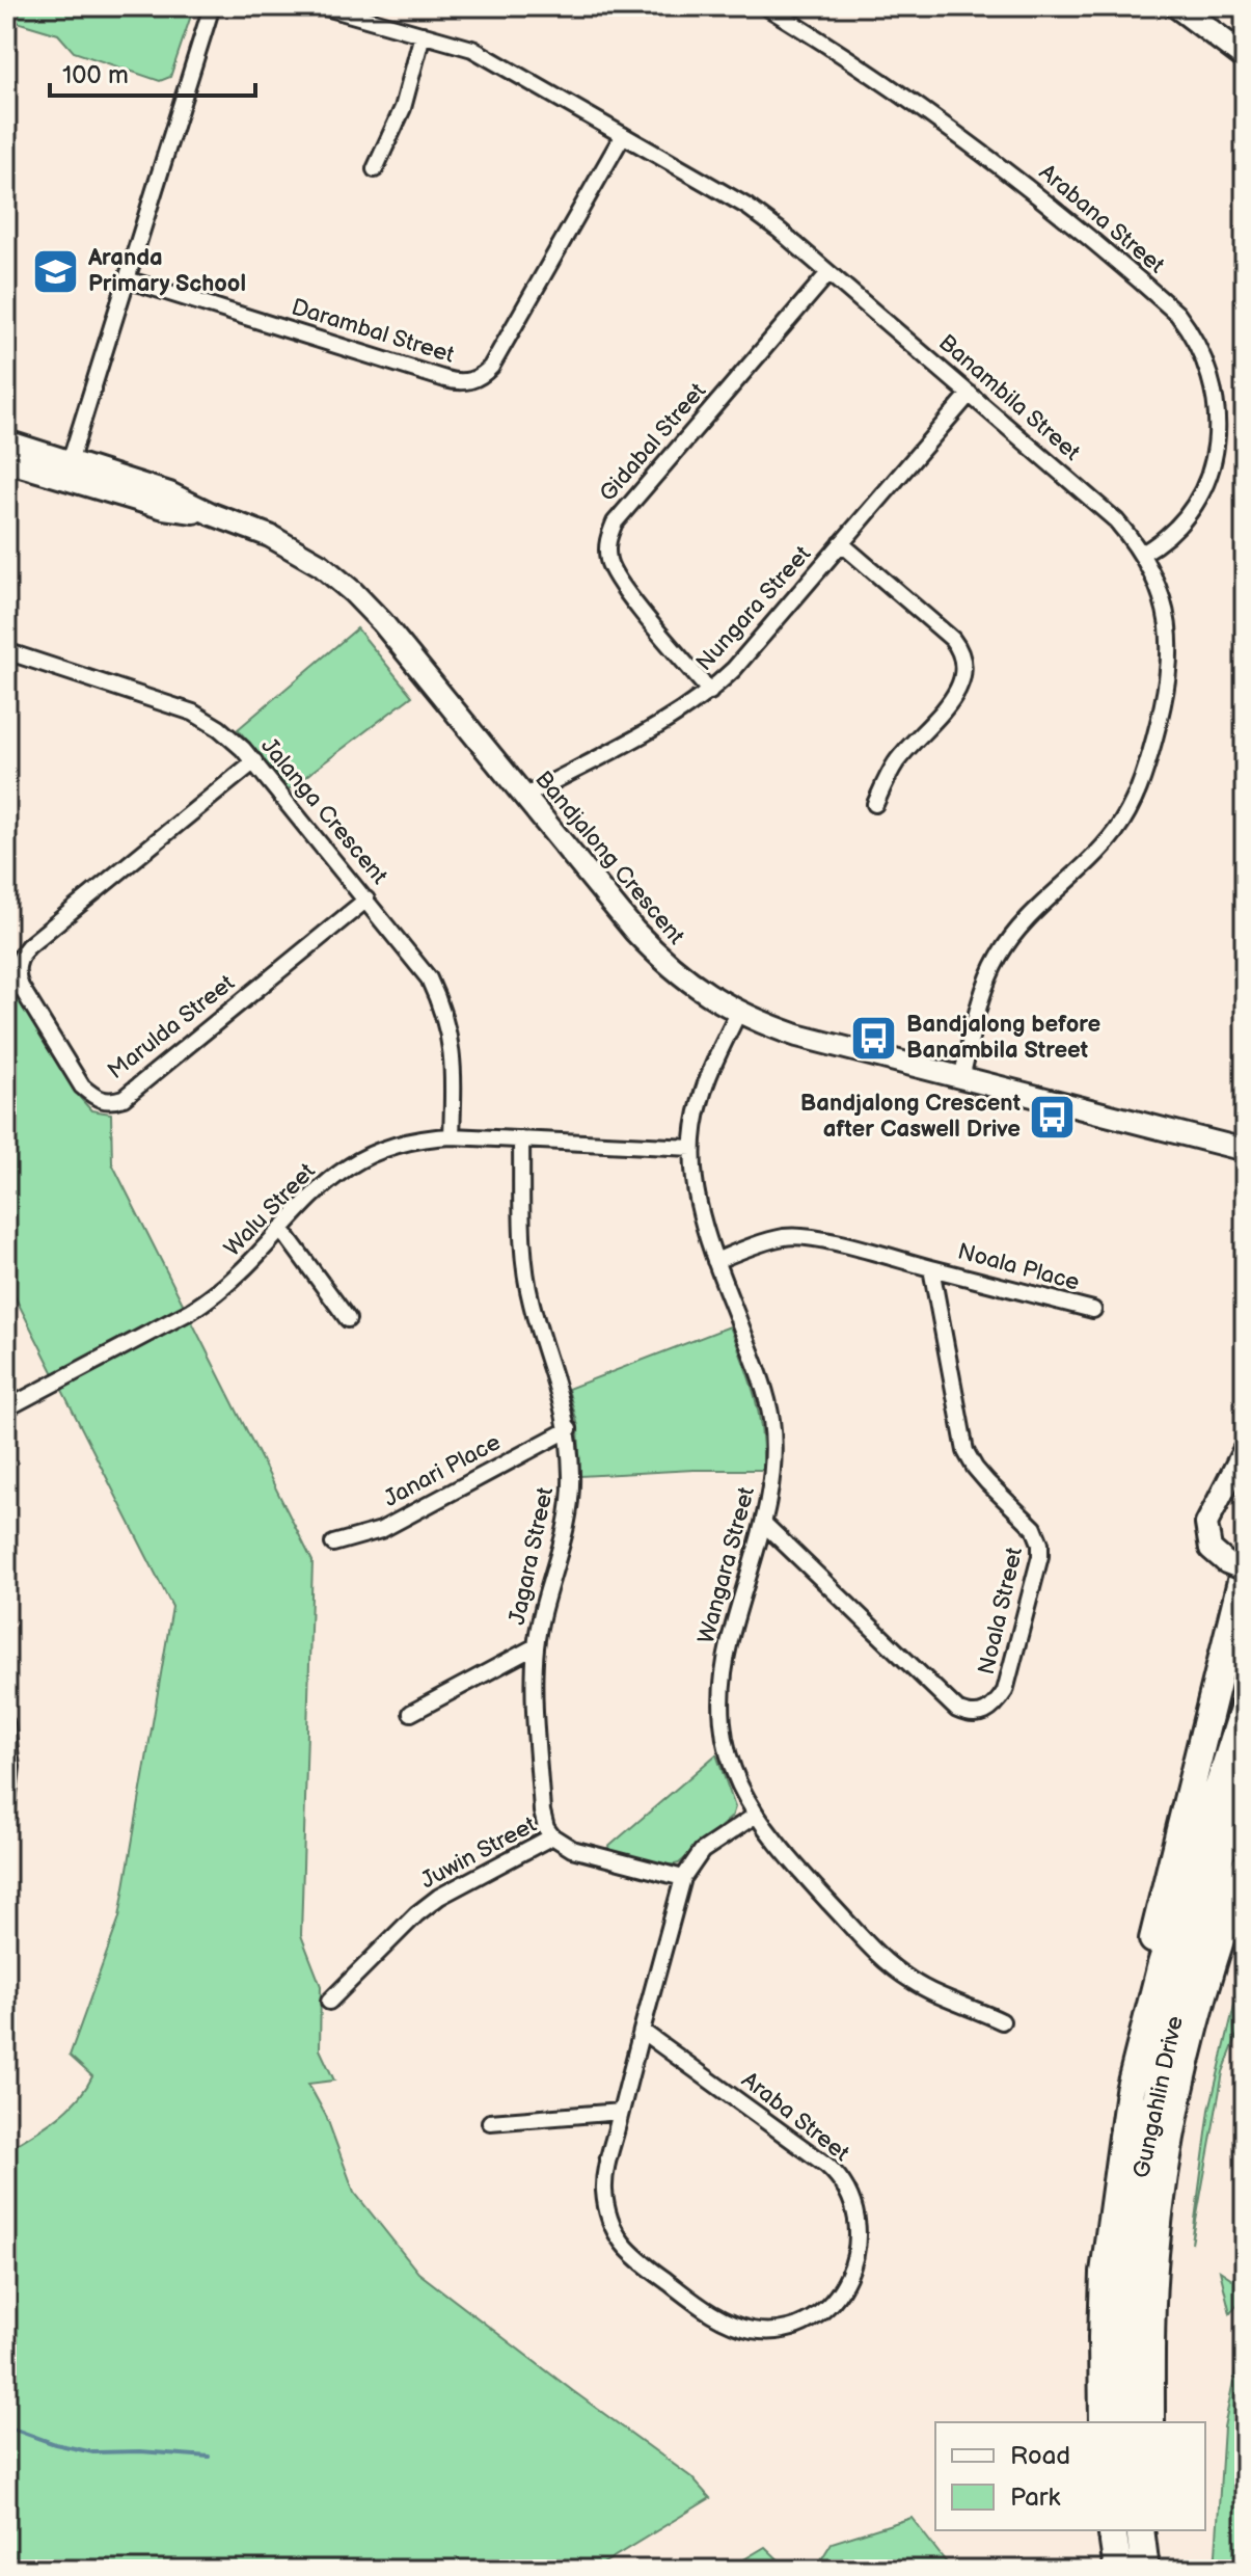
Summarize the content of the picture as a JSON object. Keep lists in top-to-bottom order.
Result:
{
  "streets": {
    "highway": ["Gungahlin Drive"],
    "street": [
      "Arabana Street",
      "Darambal Street",
      "Banambila Street",
      "Gidabal Street",
      "Nungara Street",
      "Jalanga Crescent",
      "Bandjalong Crescent",
      "Marulda Street",
      "Walu Street",
      "Noala Place",
      "Janari Place",
      "Jagara Street",
      "Wangara Street",
      "Noala Street",
      "Juwin Street",
      "Araba Street"
    ]
  },
  "crossings": [
    ["Arabana Street", "Banambila Street"],
    ["Darambal Street", "Banambila Street"],
    ["Banambila Street", "Gidabal Street"],
    ["Banambila Street", "Nungara Street"],
    ["Banambila Street", "Bandjalong Crescent"],
    ["Gidabal Street", "Nungara Street"],
    ["Nungara Street", "Bandjalong Crescent"],
    ["Jalanga Crescent", "Marulda Street"],
    ["Jalanga Crescent", "Walu Street"],
    ["Bandjalong Crescent", "Wangara Street"],
    ["Walu Street", "Jagara Street"],
    ["Walu Street", "Wangara Street"],
    ["Noala Place", "Noala Street"],
    ["Janari Place", "Jagara Street"],
    ["Jagara Street", "Juwin Street"],
    ["Wangara Street", "Noala Street"],
    ["Wangara Street", "Araba Street"],
    ["Juwin Street", "Araba Street"]
  ],
  "places": {
    "school or university": ["Aranda Primary School"],
    "bus stop": ["Bandjalong before Banambila Street", "Bandjalong Crescent after Caswell Drive"]
  },
  "legend": ["Road", "Park"],
  "scale_bar": "100 m"
}
